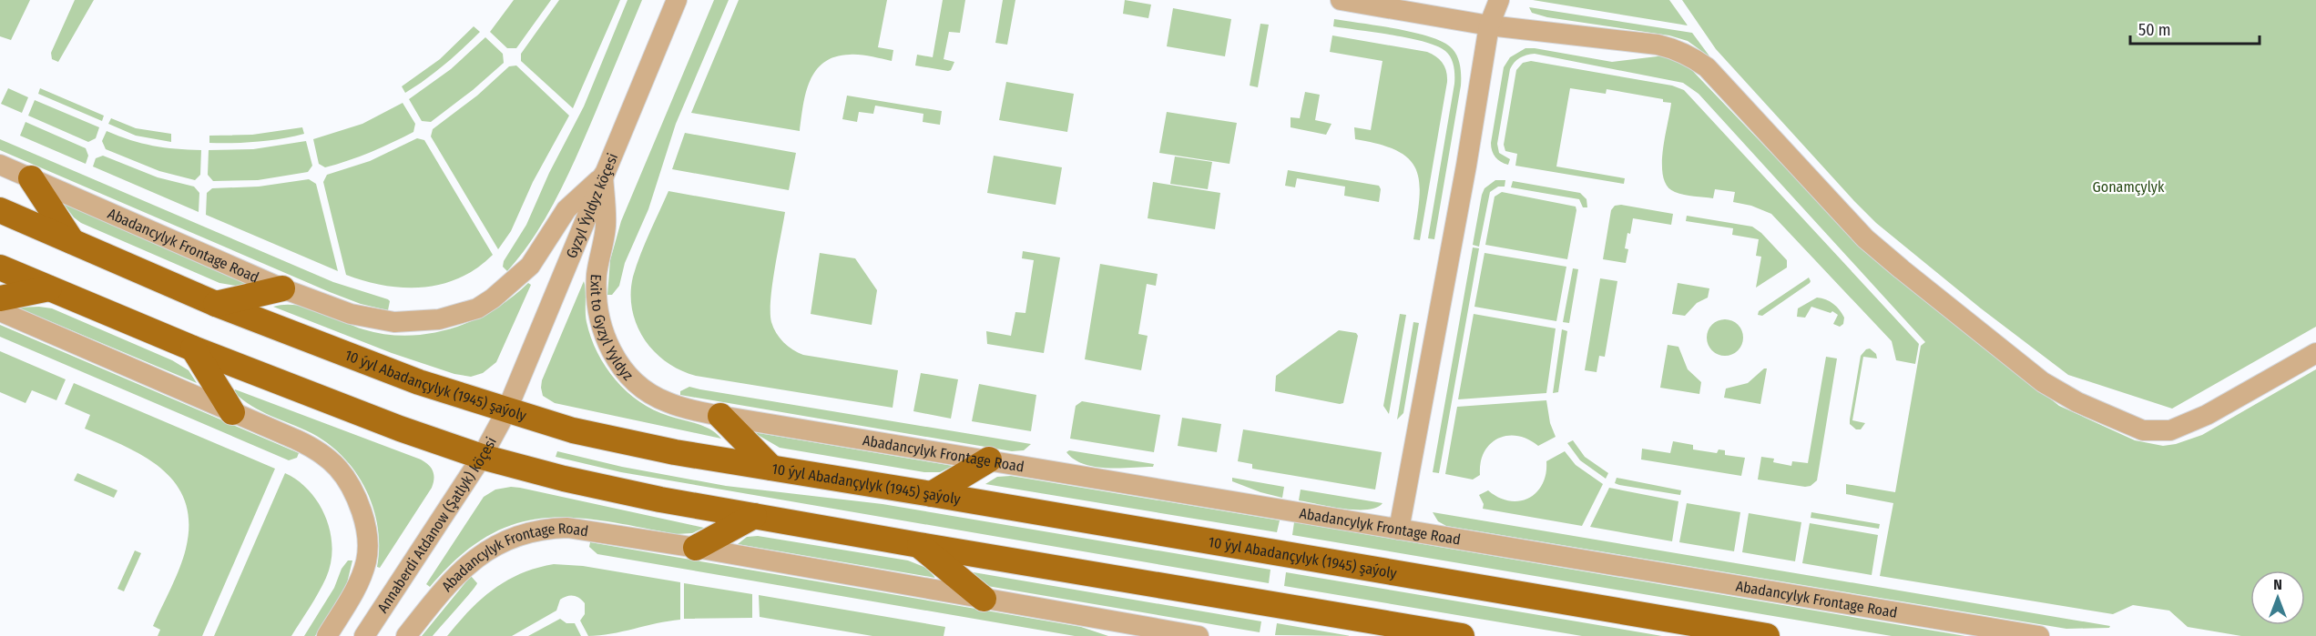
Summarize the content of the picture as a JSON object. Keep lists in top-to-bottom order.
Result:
{
  "streets": {
    "main road": ["10 ýyl Abadançylyk (1945) şaýoly"],
    "street": [
      "Gyzyl Ýyldyz köçesi",
      "Abadancylyk Frontage Road",
      "Exit to Gyzyl Yyldyz",
      "Annaberdi Atdanow (Şatlyk) köçesi"
    ]
  },
  "crossings": [
    ["Gyzyl Ýyldyz köçesi", "Abadancylyk Frontage Road"],
    ["Gyzyl Ýyldyz köçesi", "Exit to Gyzyl Yyldyz"],
    ["Gyzyl Ýyldyz köçesi", "10 ýyl Abadançylyk (1945) şaýoly"],
    ["Gyzyl Ýyldyz köçesi", "Annaberdi Atdanow (Şatlyk) köçesi"],
    ["Abadancylyk Frontage Road", "Exit to Gyzyl Yyldyz"],
    ["10 ýyl Abadançylyk (1945) şaýoly", "Annaberdi Atdanow (Şatlyk) köçesi"]
  ],
  "parks": ["Gonamçylyk"],
  "scale_bar": "50 m",
  "north": "top"
}
